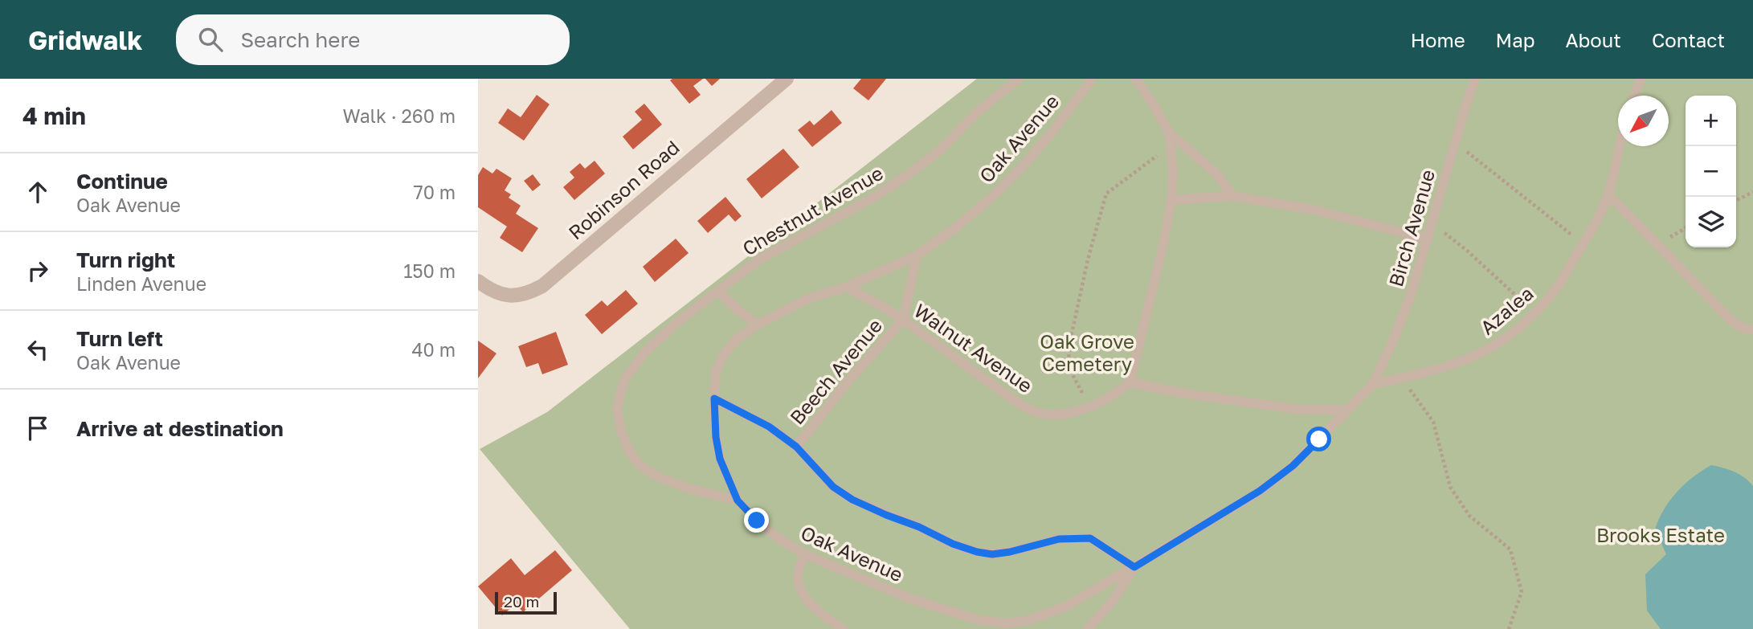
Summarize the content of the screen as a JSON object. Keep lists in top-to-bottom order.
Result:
{
  "streets": {
    "street": ["Robinson Road"],
    "lane": [
      "Oak Avenue",
      "Chestnut Avenue",
      "Birch Avenue",
      "Azalea",
      "Walnut Avenue",
      "Beech Avenue"
    ]
  },
  "crossings": [
    ["Oak Avenue", "Chestnut Avenue"],
    ["Oak Avenue", "Birch Avenue"],
    ["Oak Avenue", "Azalea"],
    ["Oak Avenue", "Walnut Avenue"],
    ["Birch Avenue", "Azalea"],
    ["Walnut Avenue", "Beech Avenue"]
  ],
  "parks": ["Oak Grove Cemetery", "Brooks Estate"],
  "scale_bar": "20 m",
  "north": "bottom left",
  "page": {
    "header": "Gridwalk",
    "search": "Search here",
    "nav": [
      "Home",
      "Map",
      "About",
      "Contact"
    ],
    "heading": ["4 min", "Walk · 260 m"],
    "map_buttons": ["+", "−"],
    "list": [
      ["Continue", "Oak Avenue", "70 m"],
      ["Turn right", "Linden Avenue", "150 m"],
      ["Turn left", "Oak Avenue", "40 m"],
      "Arrive at destination"
    ],
    "scale": "20 m"
  }
}
